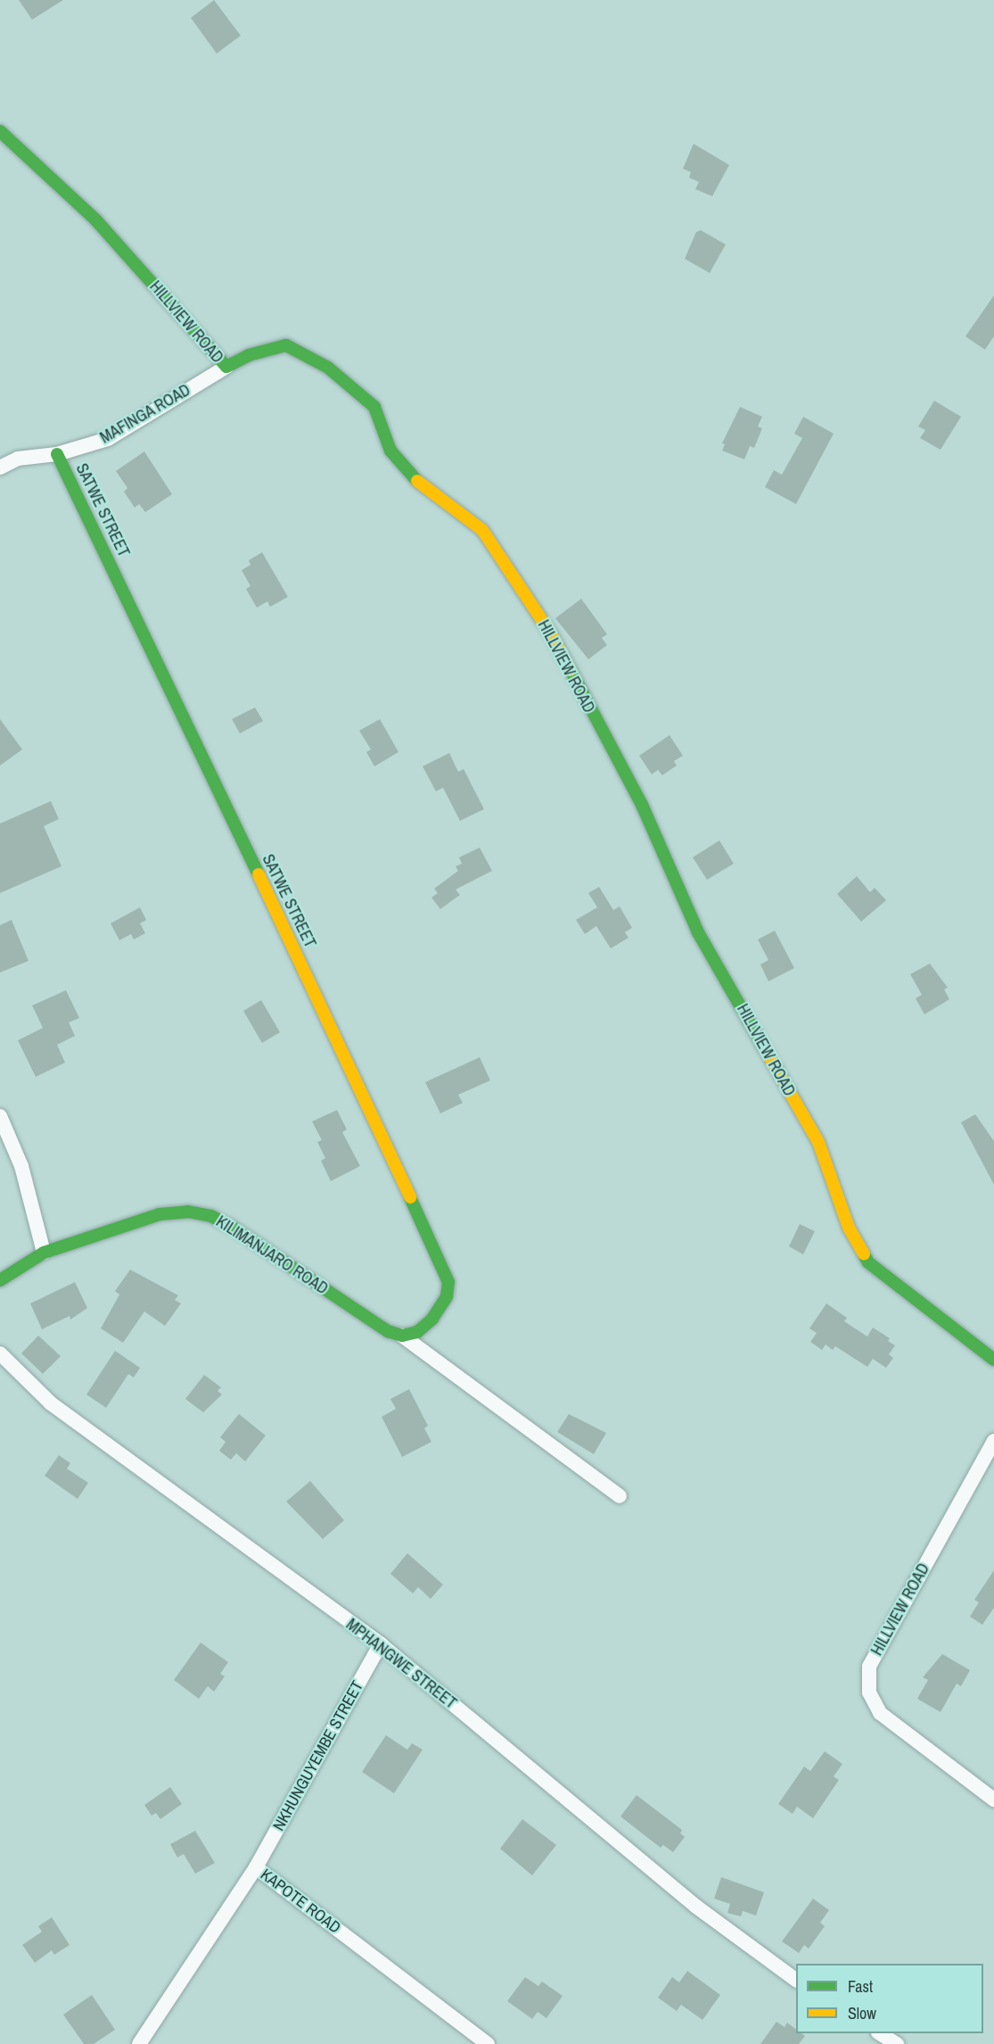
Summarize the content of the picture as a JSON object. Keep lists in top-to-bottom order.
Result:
{
  "streets": {
    "street": [
      "HILLVIEW ROAD",
      "MAFINGA ROAD",
      "SATWE STREET",
      "KILIMANJARO ROAD",
      "MPHANGWE STREET",
      "NKHUNGUYEMBE STREET",
      "KAPOTE ROAD"
    ]
  },
  "crossings": [
    ["HILLVIEW ROAD", "MAFINGA ROAD"],
    ["MAFINGA ROAD", "SATWE STREET"],
    ["SATWE STREET", "KILIMANJARO ROAD"],
    ["MPHANGWE STREET", "NKHUNGUYEMBE STREET"],
    ["NKHUNGUYEMBE STREET", "KAPOTE ROAD"]
  ],
  "legend": ["Fast", "Slow"]
}
